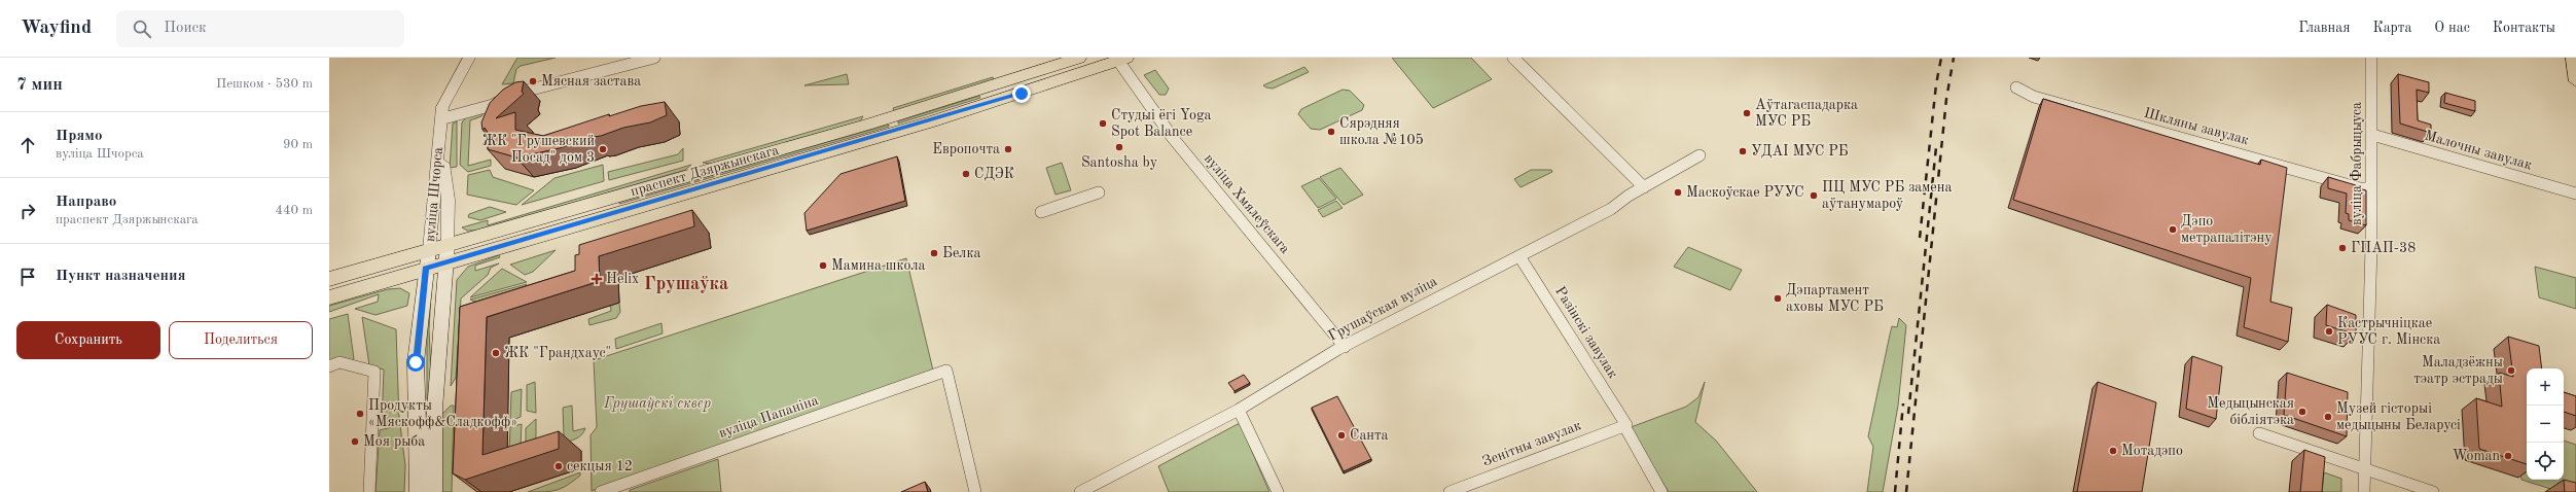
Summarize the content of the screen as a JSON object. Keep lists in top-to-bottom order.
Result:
{
  "streets": {
    "main road": ["праспект Дзяржынскага", "вуліца Шчорса"],
    "street": [
      "Шкляны завулак",
      "Малочны завулак",
      "вуліца Фабрыцыуса",
      "вуліца Хмялеўскага",
      "Грушаўская вуліца",
      "Разінскі завулак",
      "вуліца Папаніна",
      "Зенітны завулак"
    ]
  },
  "crossings": [
    ["Шкляны завулак", "вуліца Фабрыцыуса"],
    ["Малочны завулак", "вуліца Фабрыцыуса"],
    ["праспект Дзяржынскага", "вуліца Шчорса"],
    ["праспект Дзяржынскага", "вуліца Хмялеўскага"],
    ["вуліца Хмялеўскага", "Грушаўская вуліца"],
    ["Грушаўская вуліца", "Разінскі завулак"],
    ["Разінскі завулак", "Зенітны завулак"]
  ],
  "districts": ["Грушаўка"],
  "parks": ["Грушаўскі сквер"],
  "places": {
    "other": [
      "Мясная застава",
      "Аўтагаспадарка МУС РБ",
      "Студыі ёгі Yoga Spot Balance",
      "Сярэдняя школа №105",
      "Santosha by",
      "ЖК \"Грушевский Посад\" дом 3",
      "Европочта",
      "УДАІ МУС РБ",
      "СДЭК",
      "Маскоўскае РУУС",
      "ПЦ МУС РБ замена аўтанумароў",
      "Дэпо метрапалітэну",
      "ГПАП-38",
      "Белка",
      "Мамина школа",
      "Дэпартамент аховы МУС РБ",
      "Кастрычніцкае РУУС г. Мінска",
      "ЖК \"Грандхаус\"",
      "Маладзёжны тэатр эстрады",
      "Медыцынская бібліятэка",
      "Продукты «Мяскофф&Сладкофф»",
      "Музей гісторыі медыцыны Беларусі",
      "Санта",
      "Моя рыба",
      "Мотадэпо",
      "Woman",
      "секцыя 12"
    ],
    "health": ["Helix"]
  },
  "page": {
    "header": "Wayfind",
    "search": "Поиск",
    "nav": [
      "Главная",
      "Карта",
      "О нас",
      "Контакты"
    ],
    "heading": ["7 мин", "Пешком · 530 m"],
    "list": [
      ["Прямо", "вуліца Шчорса", "90 m"],
      ["Направо", "праспект Дзяржынскага", "440 m"],
      "Пункт назначения"
    ],
    "buttons": ["Сохранить", "Поделиться"],
    "map_buttons": ["+", "−"]
  }
}
